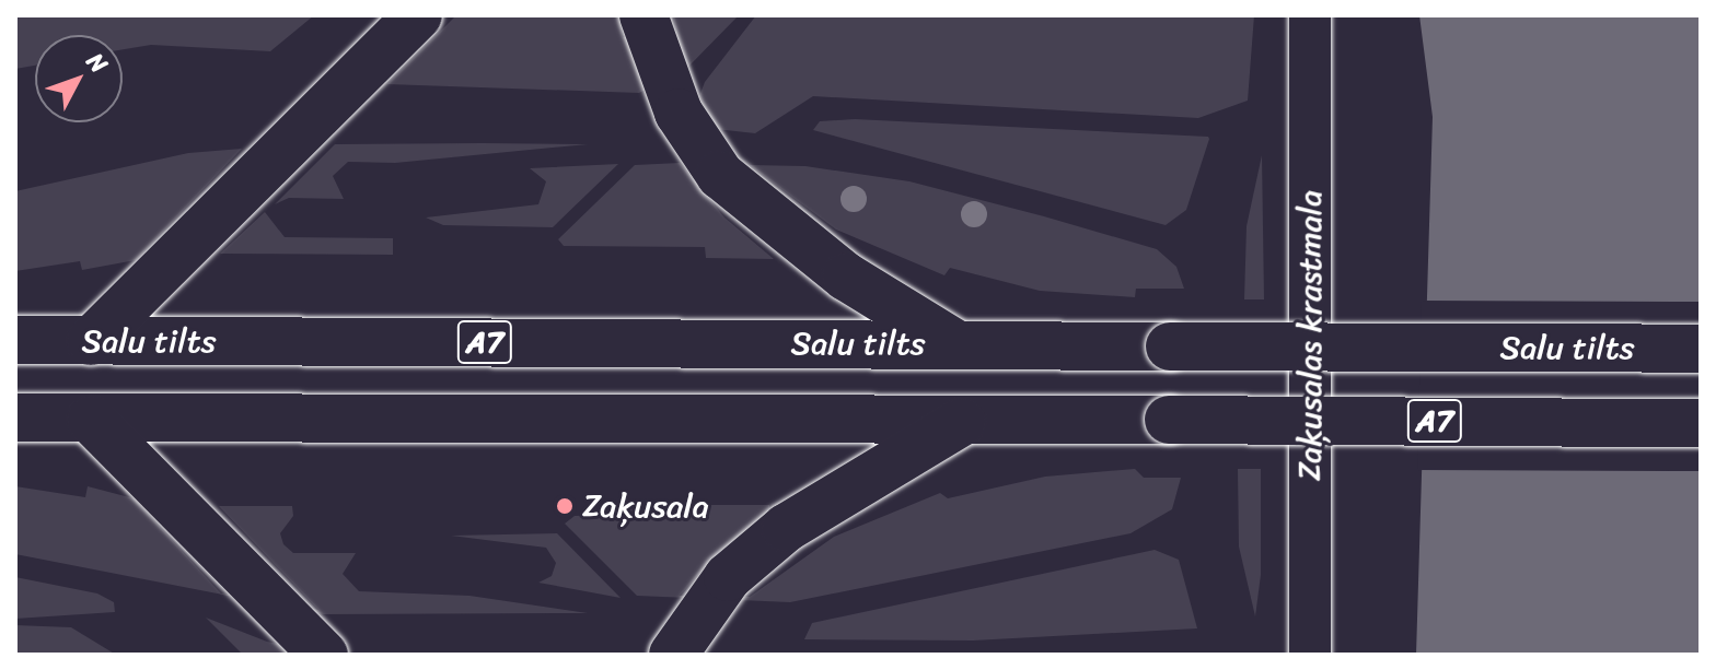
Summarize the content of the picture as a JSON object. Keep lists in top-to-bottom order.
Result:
{
  "streets": {
    "highway": ["Salu tilts", "A7"],
    "street": ["Zaķusalas krastmala"]
  },
  "places": ["Zaķusala"],
  "north": "top right"
}
